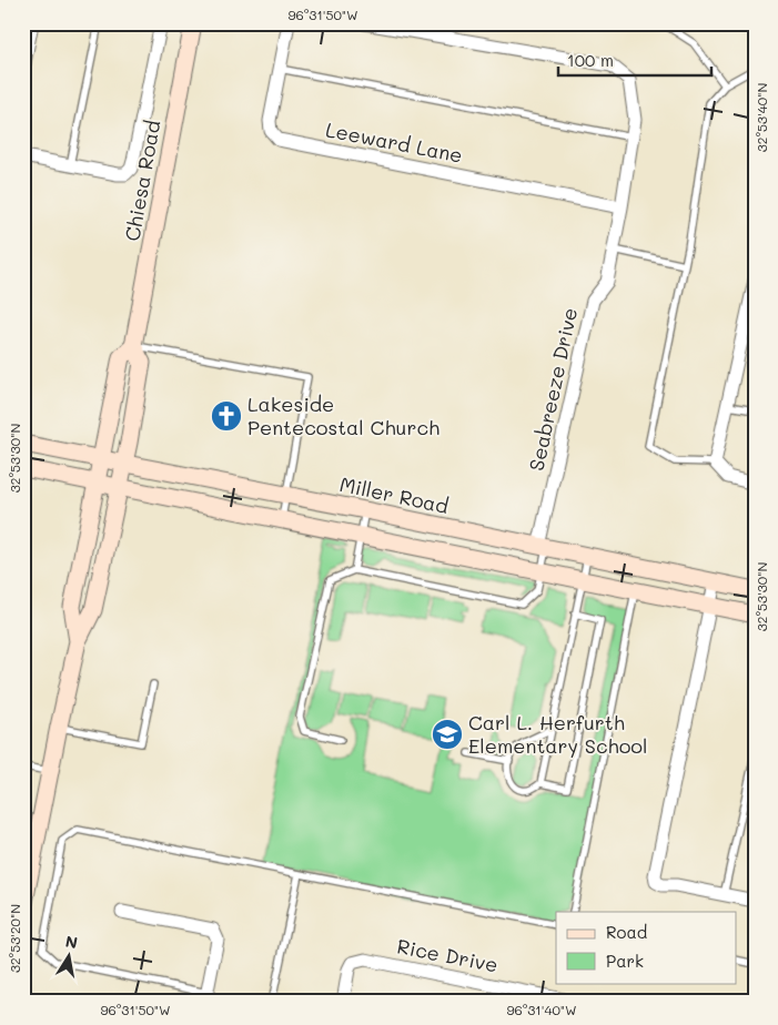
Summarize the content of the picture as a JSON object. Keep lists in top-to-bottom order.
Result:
{
  "streets": {
    "main road": ["Chiesa Road", "Miller Road"],
    "street": ["Leeward Lane", "Seabreeze Drive", "Rice Drive"]
  },
  "crossings": [
    ["Leeward Lane", "Seabreeze Drive"],
    ["Chiesa Road", "Miller Road"],
    ["Seabreeze Drive", "Miller Road"]
  ],
  "places": {
    "church": ["Lakeside Pentecostal Church"],
    "school or university": ["Carl L. Herfurth Elementary School"]
  },
  "legend": ["Road", "Park"],
  "scale_bar": "100 m",
  "north": "top",
  "coordinates": [
    "96°31'50\"W",
    "32°53'40\"N",
    "32°53'30\"N",
    "32°53'20\"N",
    "96°31'40\"W"
  ]
}
